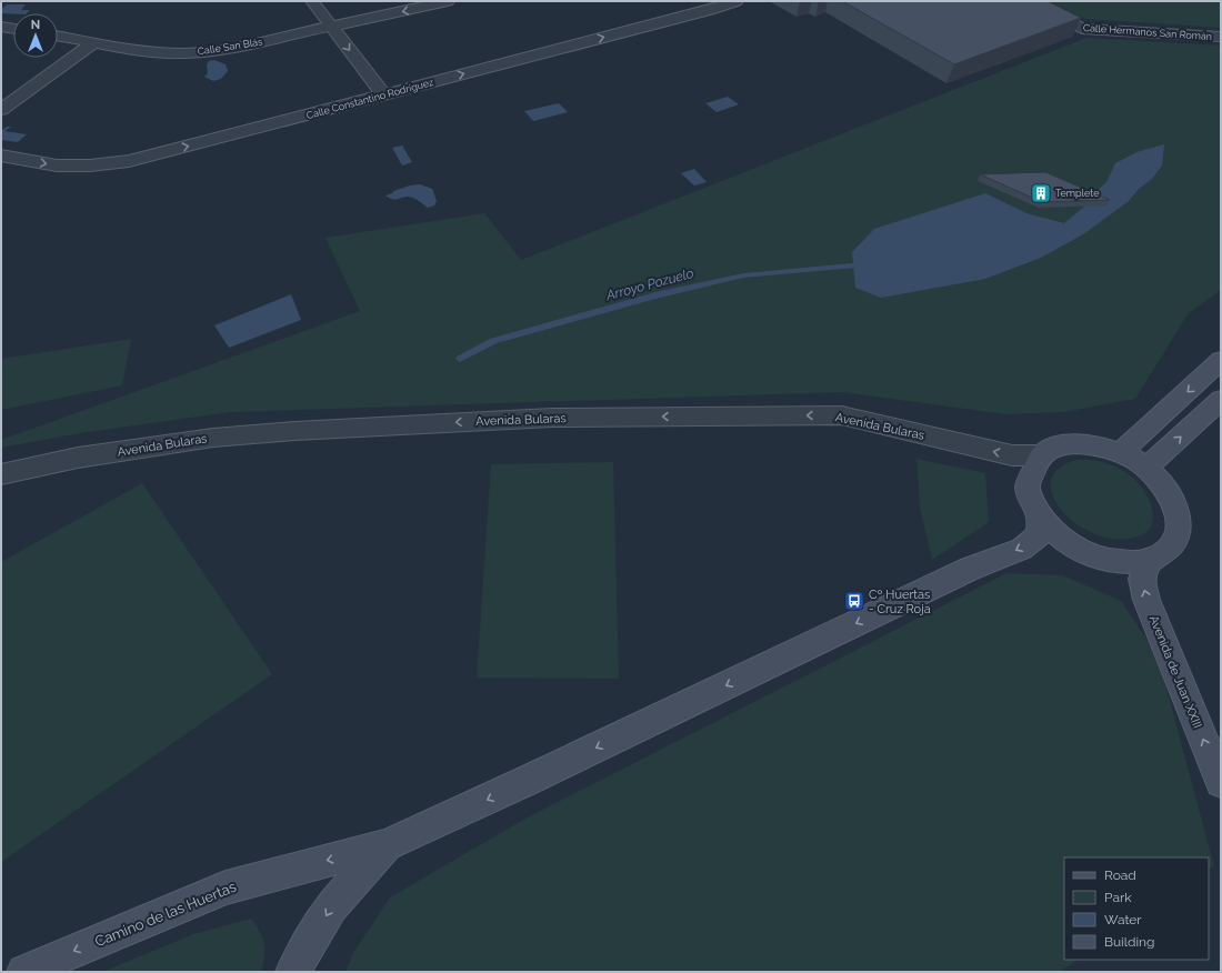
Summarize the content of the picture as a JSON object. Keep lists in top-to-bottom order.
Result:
{
  "streets": {
    "main road": ["Avenida de Juan XXIII", "Camino de las Huertas"],
    "street": [
      "Calle Hermanos San Román",
      "Calle San Blás",
      "Calle Constantino Rodríguez",
      "Avenida Bularas"
    ]
  },
  "crossings": [
    ["Avenida Bularas", "Avenida de Juan XXIII"],
    ["Avenida Bularas", "Camino de las Huertas"],
    ["Avenida de Juan XXIII", "Camino de las Huertas"]
  ],
  "one_way": [
    "Calle Constantino Rodríguez",
    "Avenida Bularas",
    "Avenida de Juan XXIII",
    "Camino de las Huertas"
  ],
  "water": ["Arroyo Pozuelo"],
  "places": {
    "building": ["Templete"],
    "bus stop": ["Cº Huertas - Cruz Roja"]
  },
  "legend": [
    "Road",
    "Park",
    "Water",
    "Building"
  ],
  "north": "top"
}
